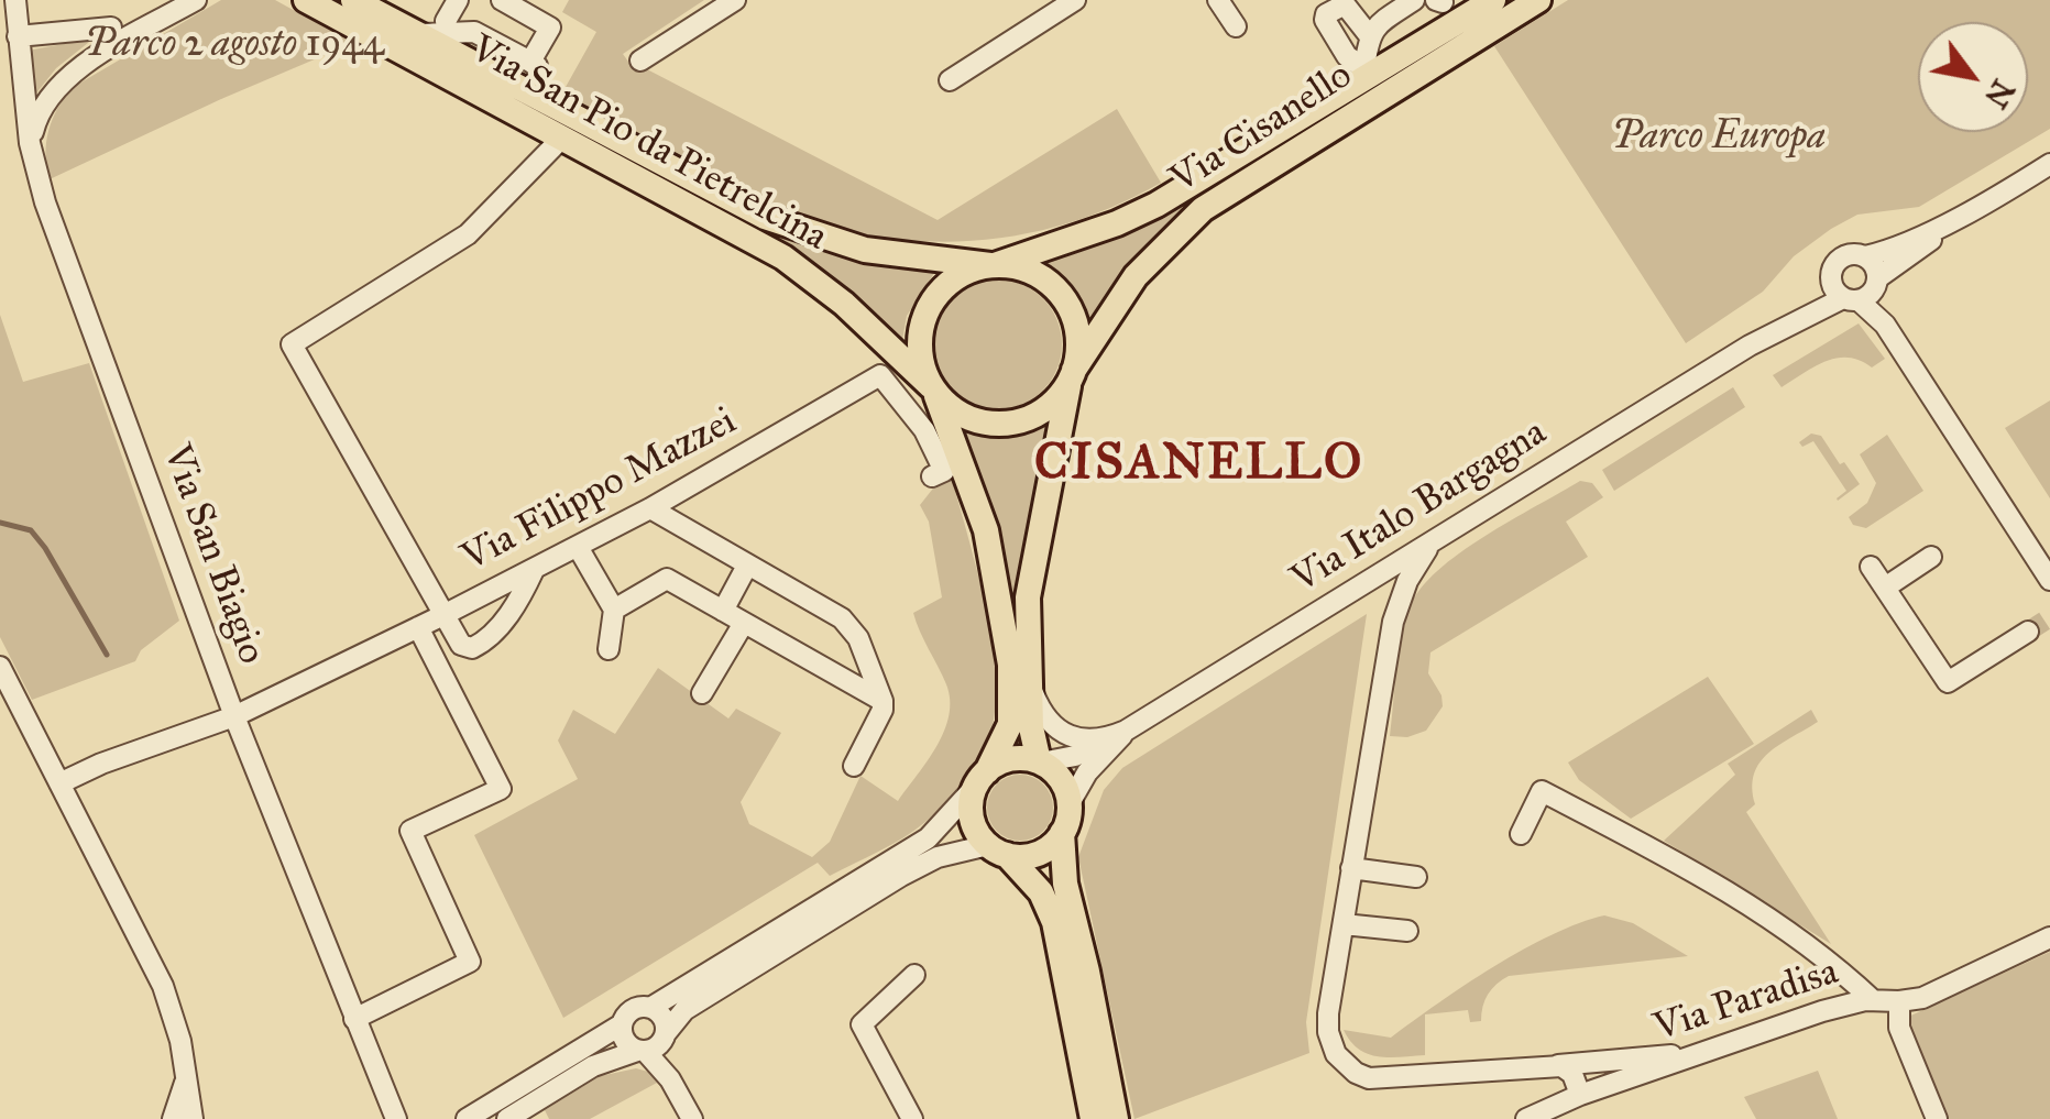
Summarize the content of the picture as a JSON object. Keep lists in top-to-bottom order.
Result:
{
  "streets": {
    "main road": ["Via Cisanello", "Via San Pio da Pietrelcina"],
    "street": [
      "Via Filippo Mazzei",
      "Via Italo Bargagna",
      "Via San Biagio",
      "Via Paradisa"
    ]
  },
  "crossings": [
    ["Via Cisanello", "Via San Pio da Pietrelcina"],
    ["Via Filippo Mazzei", "Via San Biagio"]
  ],
  "districts": ["CISANELLO"],
  "parks": ["Parco 2 agosto 1944", "Parco Europa"],
  "north": "bottom right"
}
